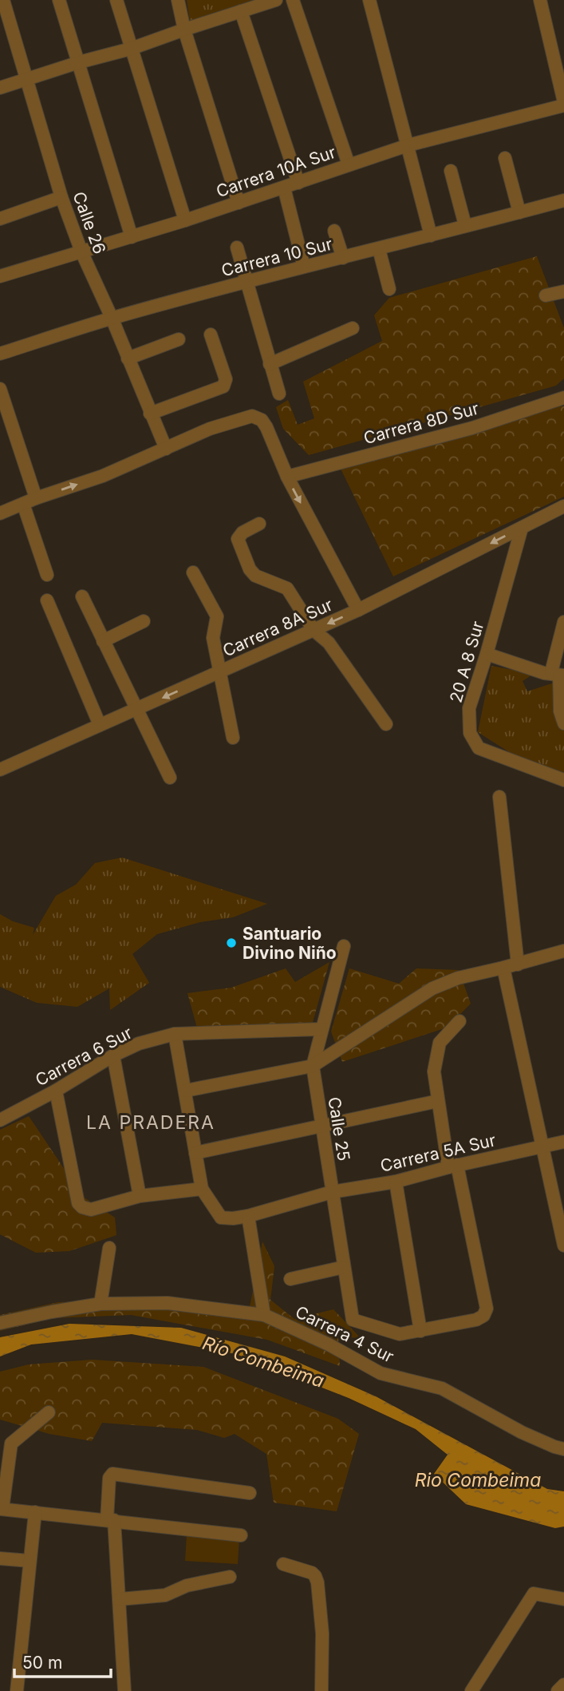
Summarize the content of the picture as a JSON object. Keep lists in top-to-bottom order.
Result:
{
  "streets": {
    "street": [
      "Carrera 10A Sur",
      "Calle 26",
      "Carrera 10 Sur",
      "Carrera 8D Sur",
      "Carrera 8A Sur",
      "20 A 8 Sur",
      "Carrera 6 Sur",
      "Calle 25",
      "Carrera 5A Sur",
      "Carrera 4 Sur"
    ]
  },
  "crossings": [
    ["Carrera 10A Sur", "Calle 26"],
    ["Calle 26", "Carrera 10 Sur"],
    ["Carrera 8A Sur", "20 A 8 Sur"],
    ["Carrera 6 Sur", "Calle 25"],
    ["Calle 25", "Carrera 5A Sur"]
  ],
  "one_way": ["Carrera 8A Sur"],
  "districts": ["LA PRADERA"],
  "water": ["Río Combeima", "Rio Combeima"],
  "places": ["Santuario Divino Niño"],
  "scale_bar": "50 m"
}
